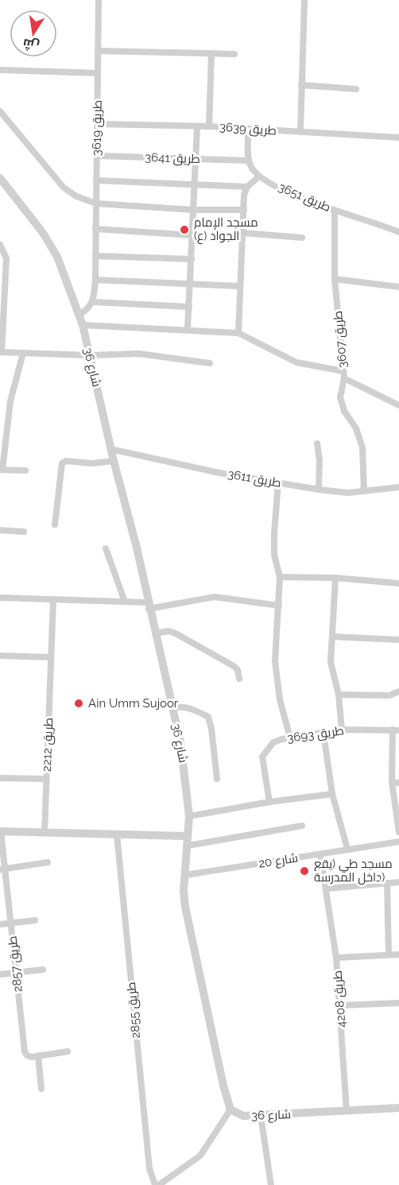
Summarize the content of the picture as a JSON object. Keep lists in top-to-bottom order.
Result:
{
  "streets": {
    "street": [
      "طريق 3619",
      "طريق 3639",
      "طريق 3641",
      "طريق 3651",
      "طريق 3607",
      "شارع 36",
      "طريق 3611",
      "طريق 3693",
      "طريق 2212",
      "شارع 20",
      "طريق 2857",
      "طريق 4208",
      "طريق 2855"
    ]
  },
  "crossings": [
    ["طريق 3619", "طريق 3639"],
    ["طريق 3619", "طريق 3641"],
    ["طريق 3641", "طريق 3651"],
    ["طريق 3651", "طريق 3607"],
    ["طريق 3607", "طريق 3611"],
    ["شارع 36", "طريق 3611"],
    ["شارع 36", "شارع 20"],
    ["شارع 36", "طريق 4208"],
    ["شارع 20", "طريق 4208"]
  ],
  "places": ["مسجد الإمام الجواد (ع)", "Ain Umm Sujoor", "مسجد طي (يقع داخل المدرسة)"],
  "north": "bottom"
}
